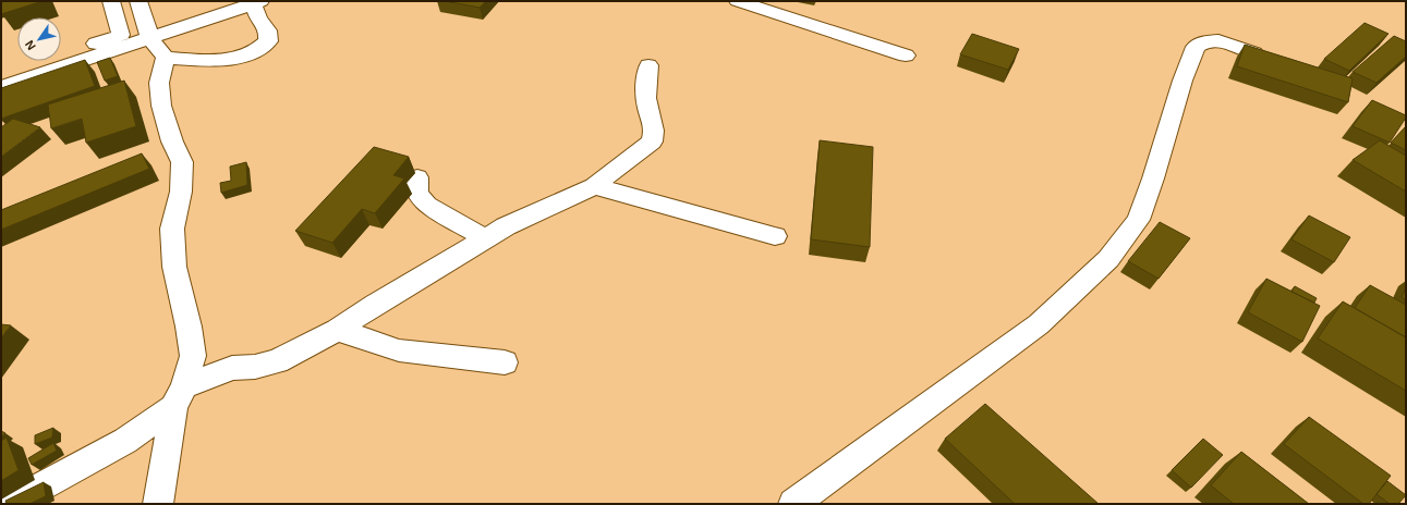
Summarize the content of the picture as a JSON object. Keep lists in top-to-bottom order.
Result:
{
  "north": "bottom left"
}
